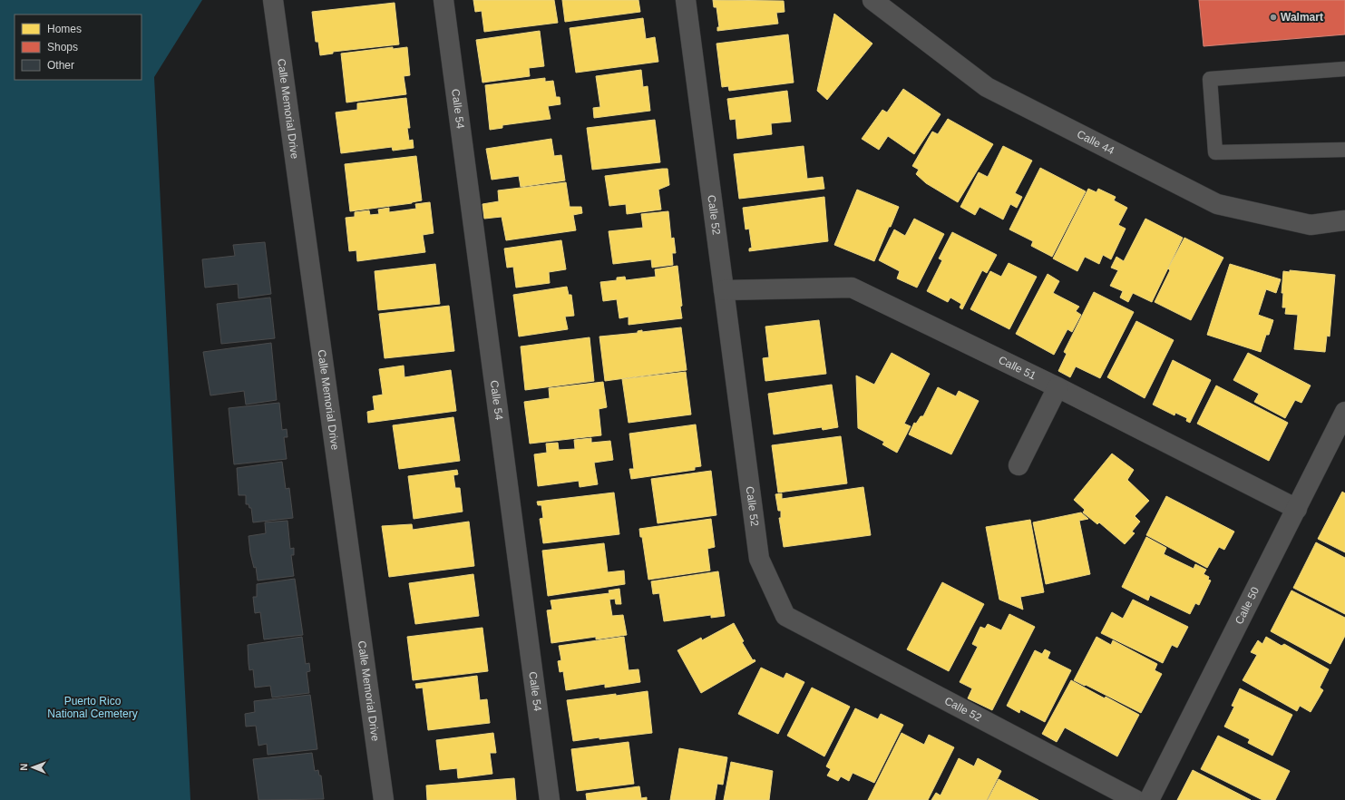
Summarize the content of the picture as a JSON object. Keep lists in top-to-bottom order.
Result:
{
  "streets": {
    "street": [
      "Calle Memorial Drive",
      "Calle 54",
      "Calle 44",
      "Calle 52",
      "Calle 51",
      "Calle 50"
    ]
  },
  "crossings": [
    ["Calle 52", "Calle 51"],
    ["Calle 51", "Calle 50"]
  ],
  "parks": ["Puerto Rico National Cemetery"],
  "places": ["Walmart"],
  "legend": ["Homes", "Shops", "Other"],
  "north": "left"
}
